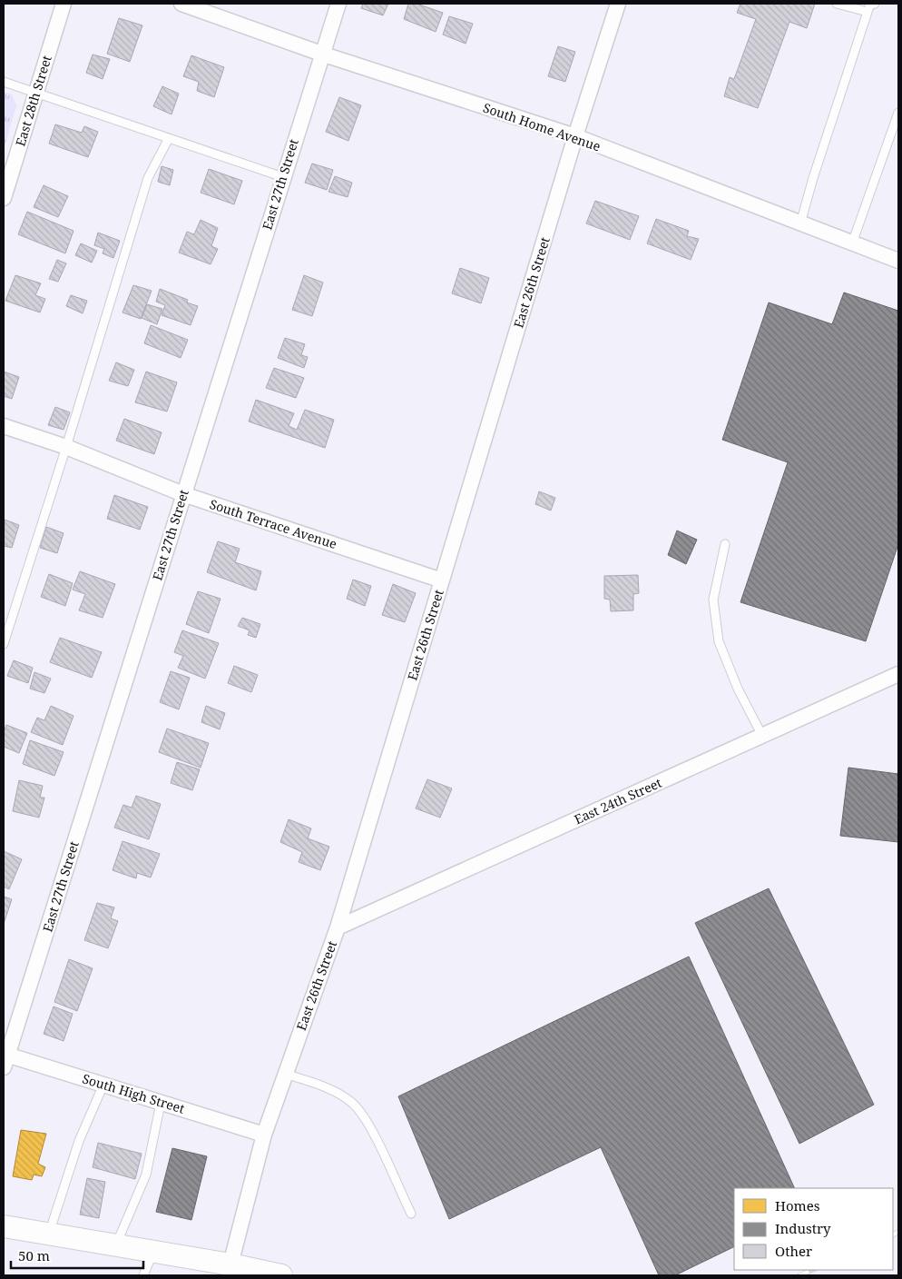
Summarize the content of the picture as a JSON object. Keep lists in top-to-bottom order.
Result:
{
  "streets": {
    "street": [
      "East 28th Street",
      "South Home Avenue",
      "East 27th Street",
      "East 26th Street",
      "South Terrace Avenue",
      "East 24th Street",
      "South High Street"
    ]
  },
  "crossings": [
    ["South Home Avenue", "East 27th Street"],
    ["South Home Avenue", "East 26th Street"],
    ["East 27th Street", "South Terrace Avenue"],
    ["East 27th Street", "South High Street"],
    ["East 26th Street", "South Terrace Avenue"],
    ["East 26th Street", "East 24th Street"],
    ["East 26th Street", "South High Street"]
  ],
  "legend": ["Homes", "Industry", "Other"],
  "scale_bar": "50 m"
}
